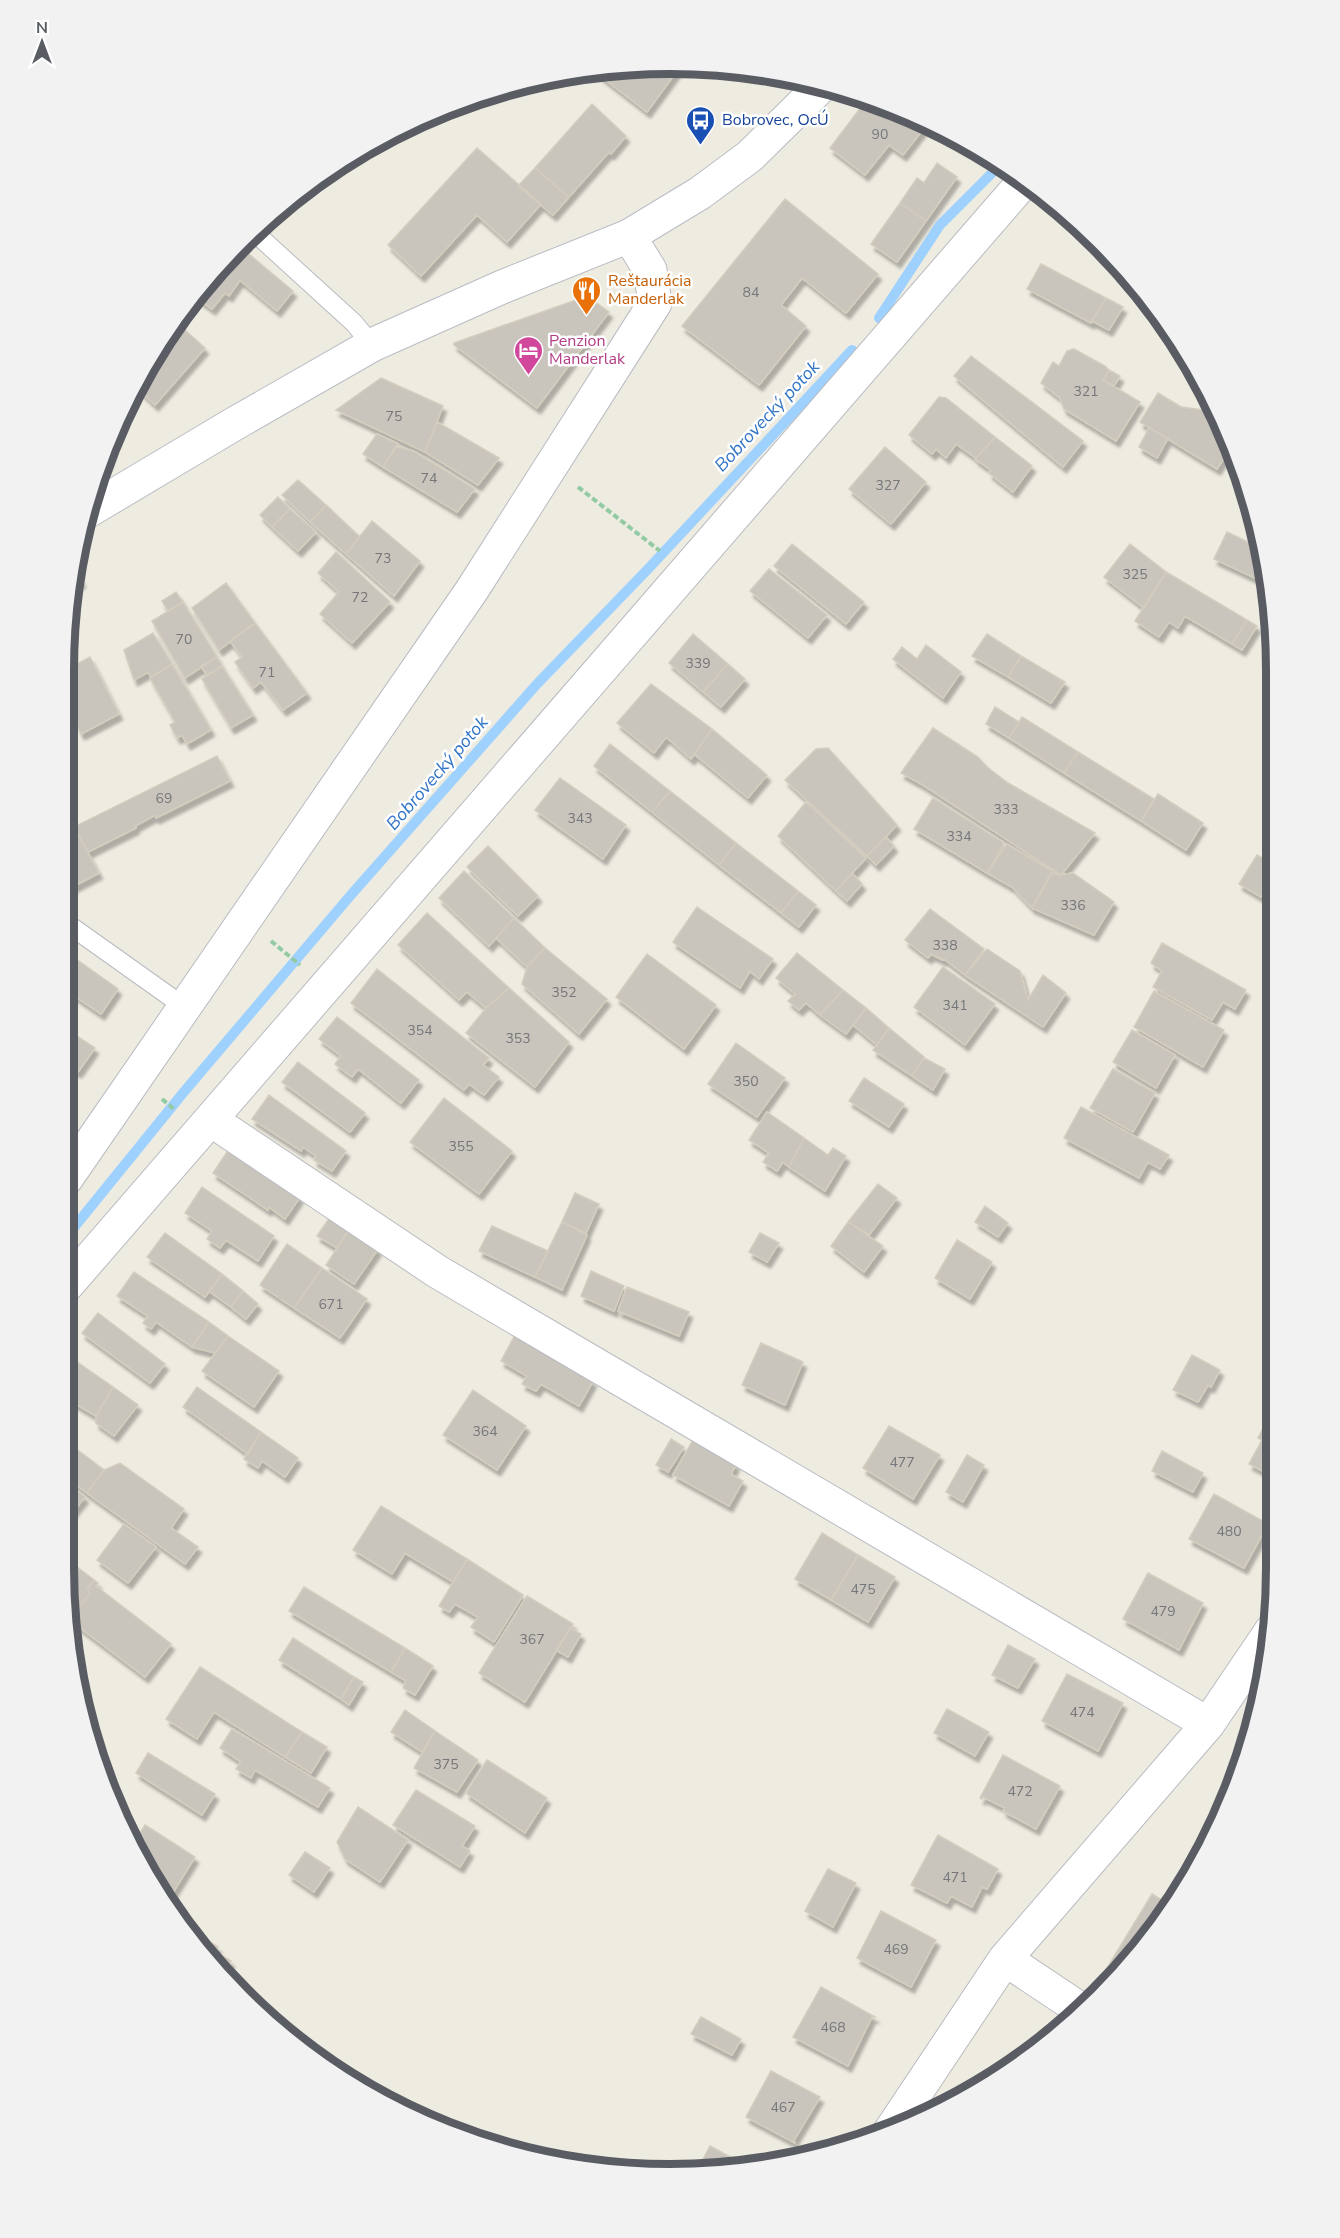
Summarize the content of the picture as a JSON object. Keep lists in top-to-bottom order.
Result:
{
  "water": ["Bobrovecký potok"],
  "places": {
    "bus stop": ["Bobrovec, OcÚ"],
    "restaurant": ["Reštaurácia Manderlak"],
    "hotel": ["Penzion Manderlak"]
  },
  "house_numbers": [
    "90",
    "84",
    "321",
    "75",
    "74",
    "327",
    "73",
    "325",
    "72",
    "70",
    "339",
    "71",
    "69",
    "333",
    "343",
    "334",
    "336",
    "338",
    "352",
    "341",
    "354",
    "353",
    "350",
    "355",
    "671",
    "364",
    "477",
    "480",
    "475",
    "479",
    "367",
    "474",
    "375",
    "472",
    "471",
    "469",
    "468",
    "467"
  ],
  "north": "top"
}
